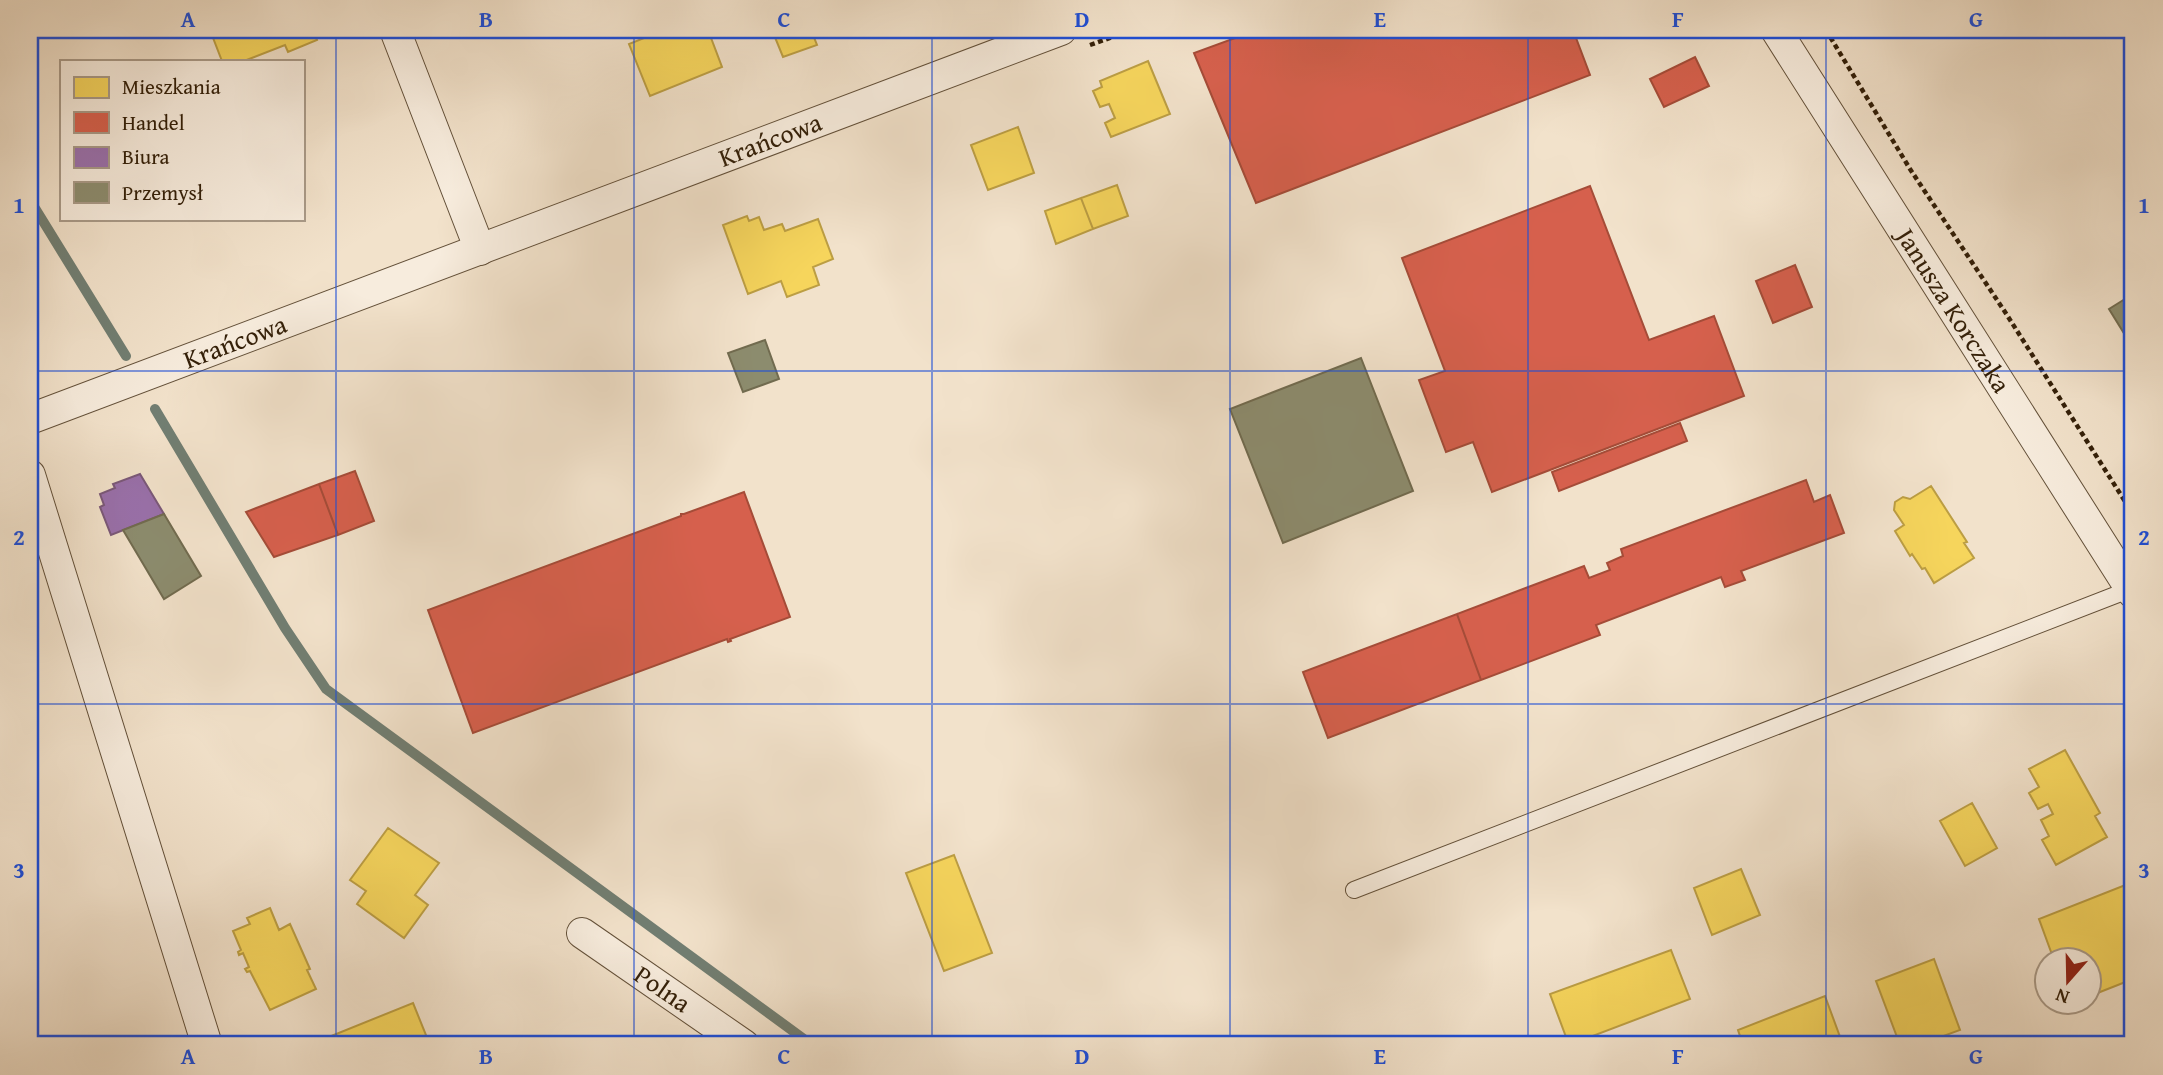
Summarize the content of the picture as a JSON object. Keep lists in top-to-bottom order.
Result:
{
  "streets": {
    "street": ["Krańcowa", "Janusza Korczaka", "Polna"]
  },
  "legend": [
    "Mieszkania",
    "Handel",
    "Biura",
    "Przemysł"
  ],
  "north": "bottom",
  "grid": {
    "columns": [
      "A",
      "B",
      "C",
      "D",
      "E",
      "F",
      "G"
    ],
    "rows": ["1", "2", "3"]
  }
}
